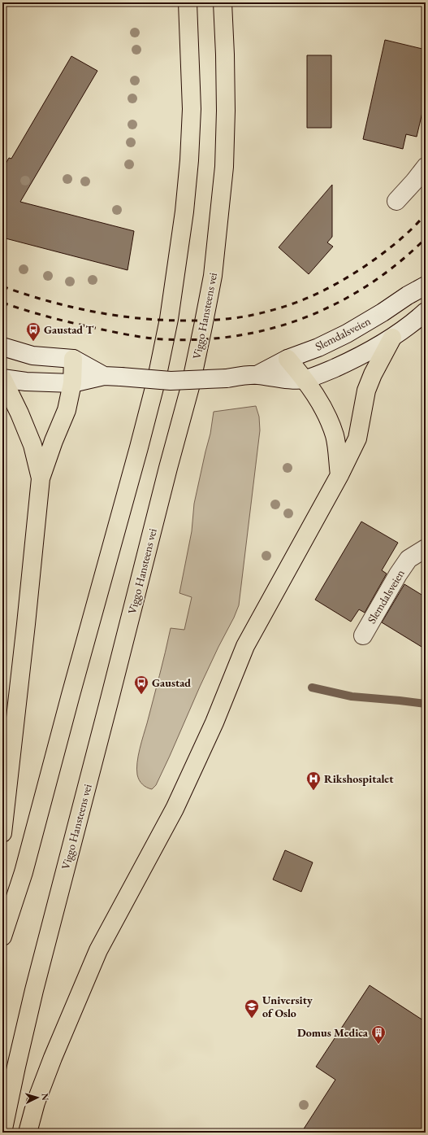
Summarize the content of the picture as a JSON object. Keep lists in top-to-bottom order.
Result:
{
  "streets": {
    "highway": ["Viggo Hansteens vei"],
    "main road": ["Slemdalsveien"]
  },
  "places": {
    "bus stop": ["Gaustad T", "Gaustad"],
    "hospital": ["Rikshospitalet"],
    "school or university": ["University of Oslo"],
    "building": ["Domus Medica"]
  },
  "north": "right"
}
